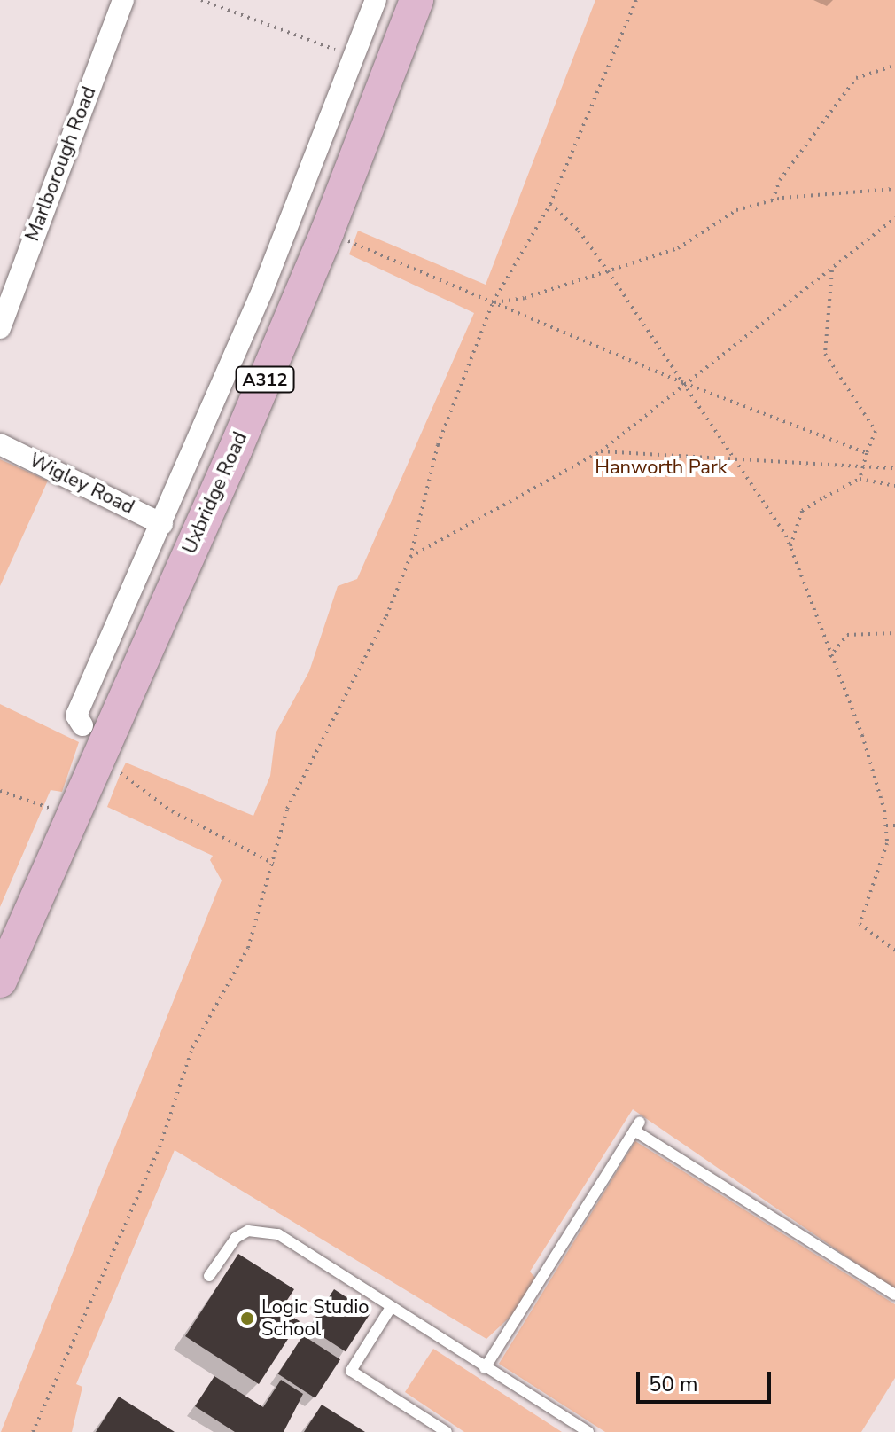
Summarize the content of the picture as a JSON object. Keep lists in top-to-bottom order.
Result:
{
  "streets": {
    "main road": ["A312", "Uxbridge Road"],
    "street": ["Marlborough Road", "Wigley Road"]
  },
  "crossings": [
    ["Wigley Road", "Uxbridge Road"]
  ],
  "parks": ["Hanworth Park"],
  "places": ["Logic Studio School"],
  "scale_bar": "50 m"
}
